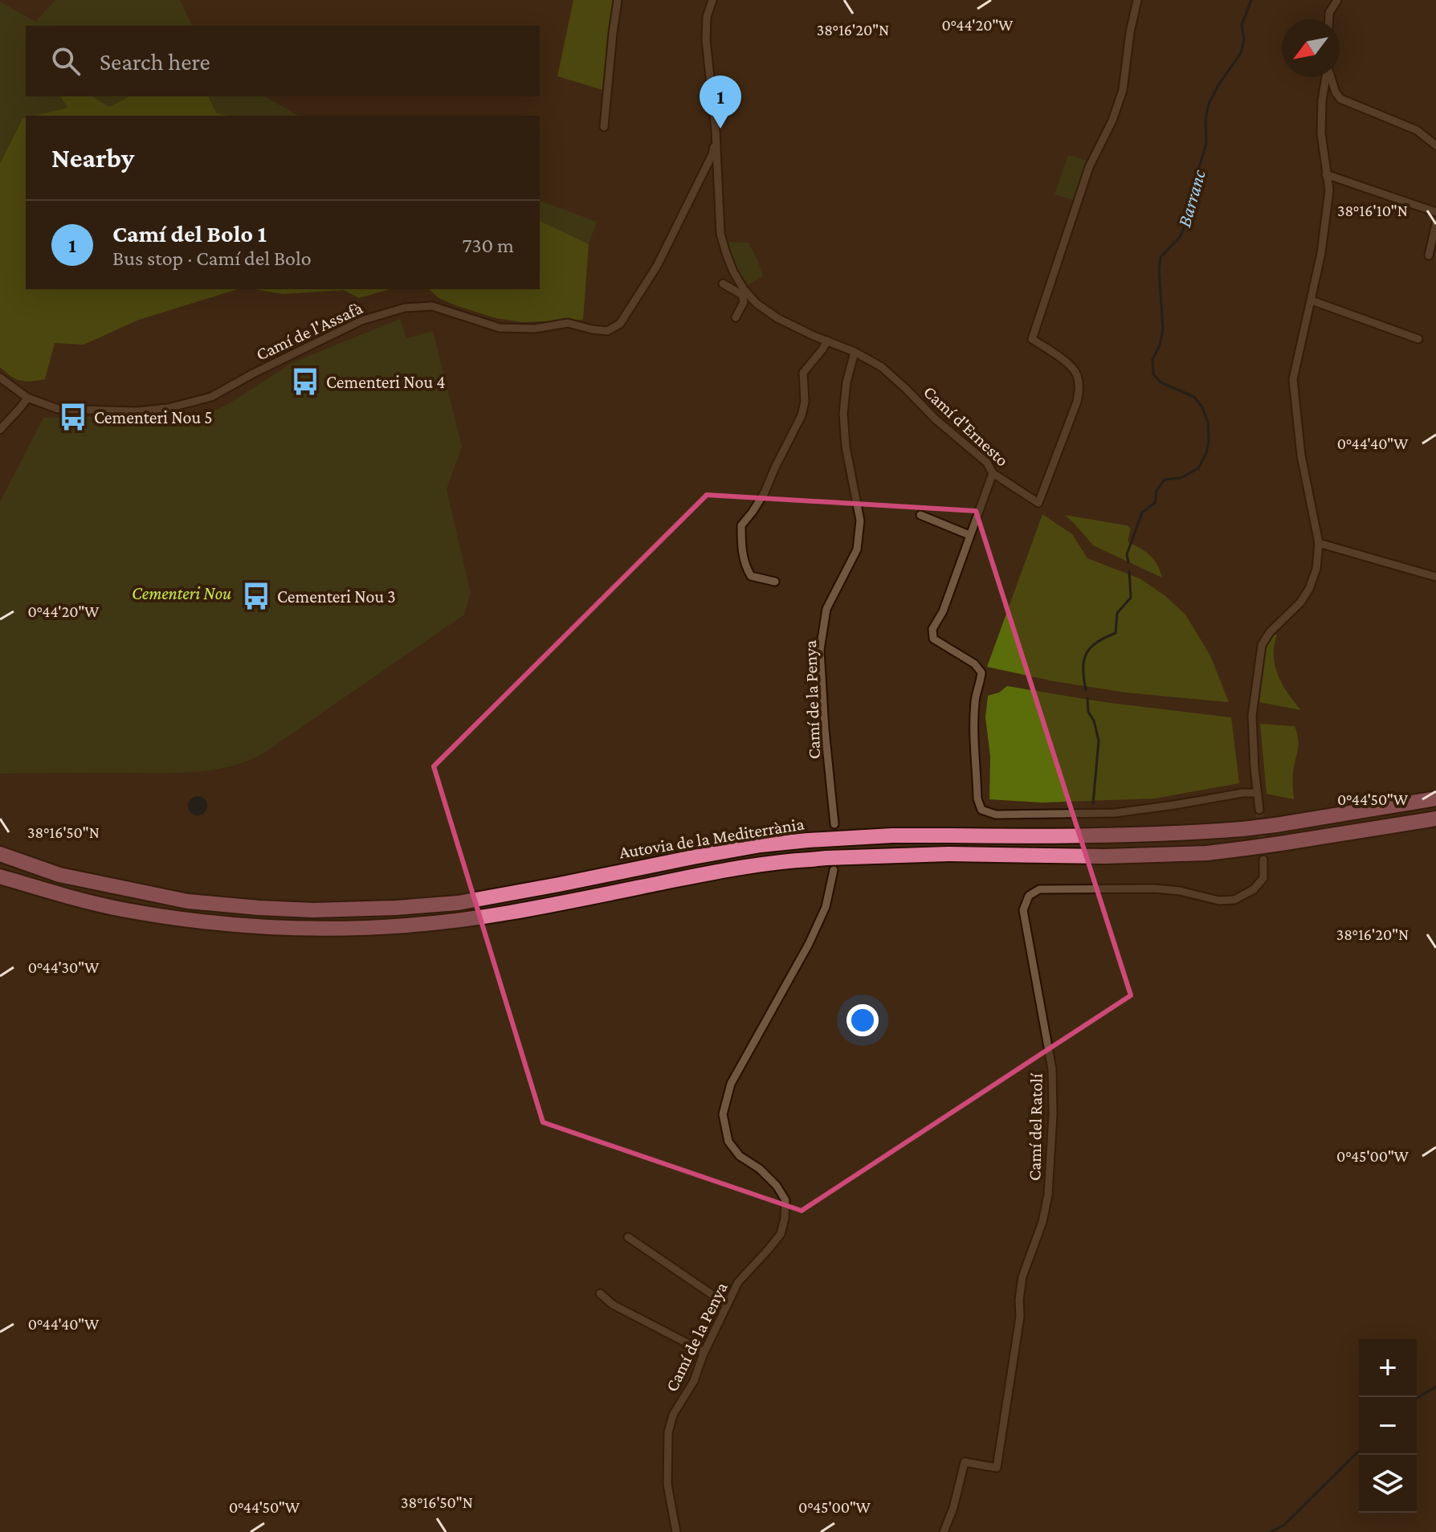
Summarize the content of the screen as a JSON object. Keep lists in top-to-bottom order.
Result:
{
  "streets": {
    "highway": ["Autovia de la Mediterrània"],
    "street": [
      "Camí de l'Assafà",
      "Camí d'Ernesto",
      "Camí de la Penya",
      "Camí del Ratolí"
    ]
  },
  "crossings": [
    ["Camí de l'Assafà", "Camí d'Ernesto"],
    ["Camí d'Ernesto", "Camí de la Penya"]
  ],
  "water": ["Barranc"],
  "parks": ["Cementeri Nou"],
  "places": {
    "bus stop": ["Cementeri Nou 4", "Cementeri Nou 5", "Cementeri Nou 3"]
  },
  "north": "bottom left",
  "page": {
    "search": "Search here",
    "pins": "1",
    "heading": "Nearby",
    "list": [
      {
        "mark": "1",
        "name": "Camí del Bolo 1",
        "note": "Bus stop · Camí del Bolo",
        "value": "730 m"
      }
    ],
    "map_buttons": ["+", "−"]
  },
  "coordinates": [
    "0°44'20\"W",
    "38°16'20\"N",
    "38°16'10\"N",
    "0°44'40\"W",
    "0°44'50\"W",
    "38°16'50\"N",
    "0°44'30\"W",
    "0°45'00\"W"
  ]
}
